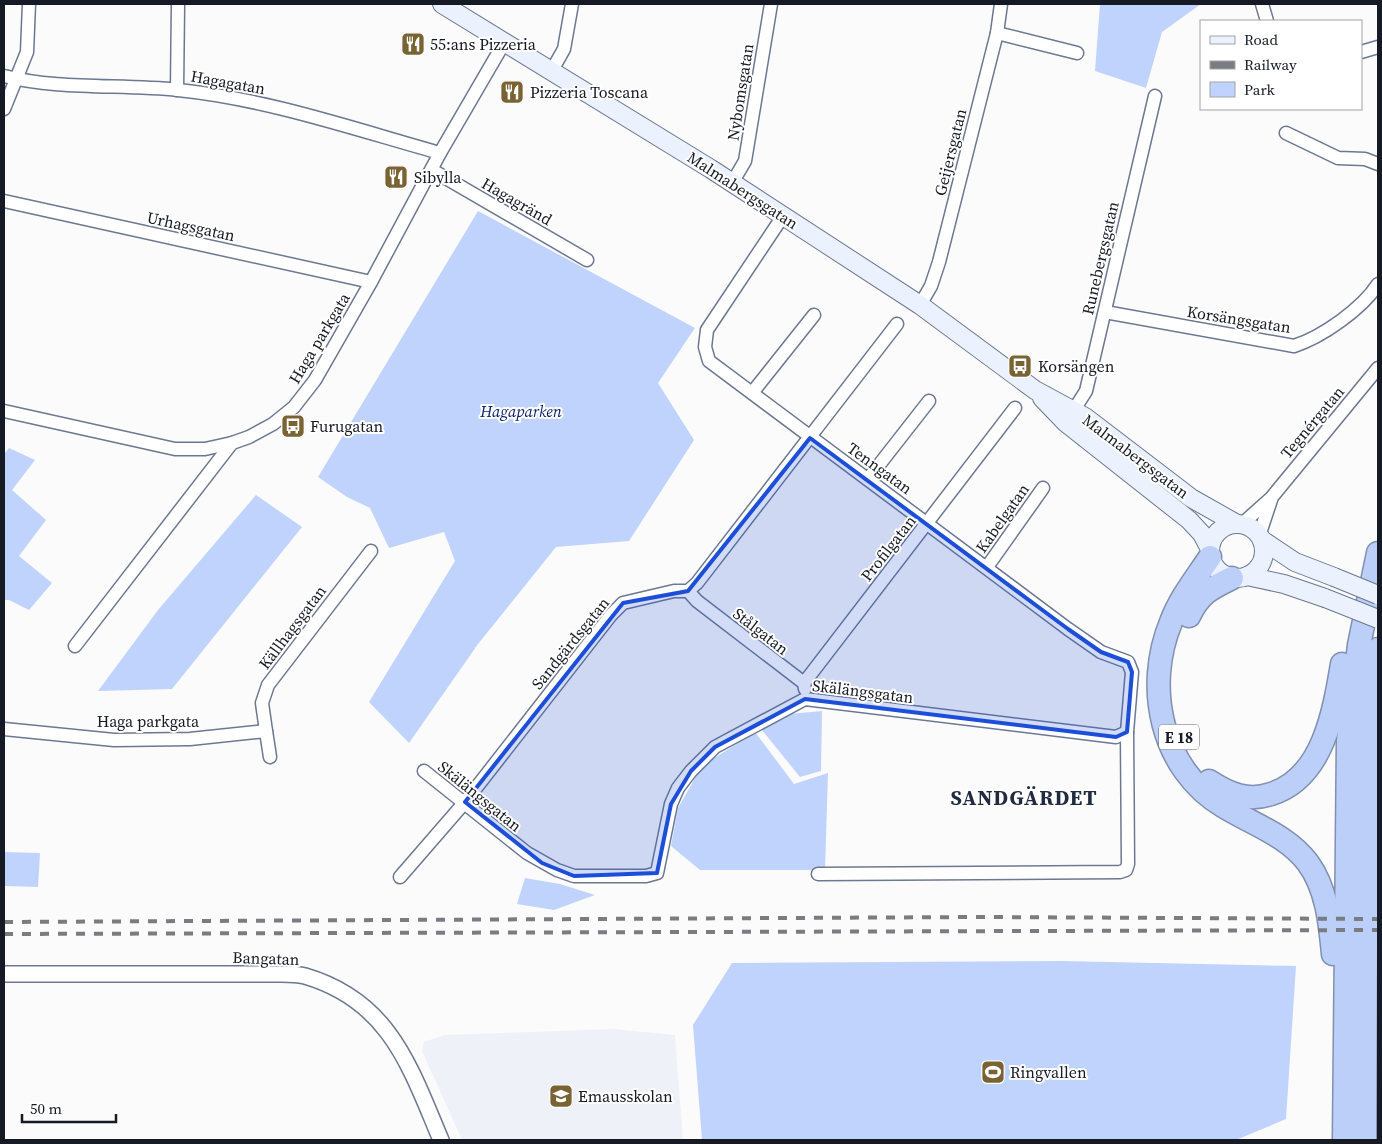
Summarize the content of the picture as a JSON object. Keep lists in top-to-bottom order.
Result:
{
  "streets": {
    "highway": ["E 18"],
    "main road": ["Malmabergsgatan"],
    "street": [
      "Hagagatan",
      "Nybomsgatan",
      "Geijersgatan",
      "Hagagränd",
      "Urhagsgatan",
      "Runebergsgatan",
      "Korsängsgatan",
      "Haga parkgata",
      "Tegnérgatan",
      "Tenngatan",
      "Kabelgatan",
      "Profilgatan",
      "Källhagsgatan",
      "Stålgatan",
      "Sandgärdsgatan",
      "Skälängsgatan",
      "Bangatan"
    ]
  },
  "crossings": [
    ["Hagagatan", "Haga parkgata"],
    ["Nybomsgatan", "Malmabergsgatan"],
    ["Geijersgatan", "Malmabergsgatan"],
    ["Malmabergsgatan", "Runebergsgatan"],
    ["Malmabergsgatan", "Haga parkgata"],
    ["Malmabergsgatan", "Tegnérgatan"],
    ["Malmabergsgatan", "Tenngatan"],
    ["Malmabergsgatan", "E 18"],
    ["Hagagränd", "Haga parkgata"],
    ["Urhagsgatan", "Haga parkgata"],
    ["Runebergsgatan", "Korsängsgatan"],
    ["Haga parkgata", "Källhagsgatan"],
    ["Tegnérgatan", "E 18"],
    ["Tenngatan", "Kabelgatan"],
    ["Tenngatan", "Profilgatan"],
    ["Tenngatan", "Skälängsgatan"],
    ["Profilgatan", "Stålgatan"],
    ["Stålgatan", "Sandgärdsgatan"],
    ["Sandgärdsgatan", "Skälängsgatan"]
  ],
  "districts": ["SANDGÄRDET"],
  "parks": ["Hagaparken"],
  "places": {
    "restaurant": ["55:ans Pizzeria", "Pizzeria Toscana", "Sibylla"],
    "bus stop": ["Korsängen", "Furugatan"],
    "sports": ["Ringvallen"],
    "school or university": ["Emausskolan"]
  },
  "legend": ["Road", "Railway", "Park"],
  "scale_bar": "50 m"
}
